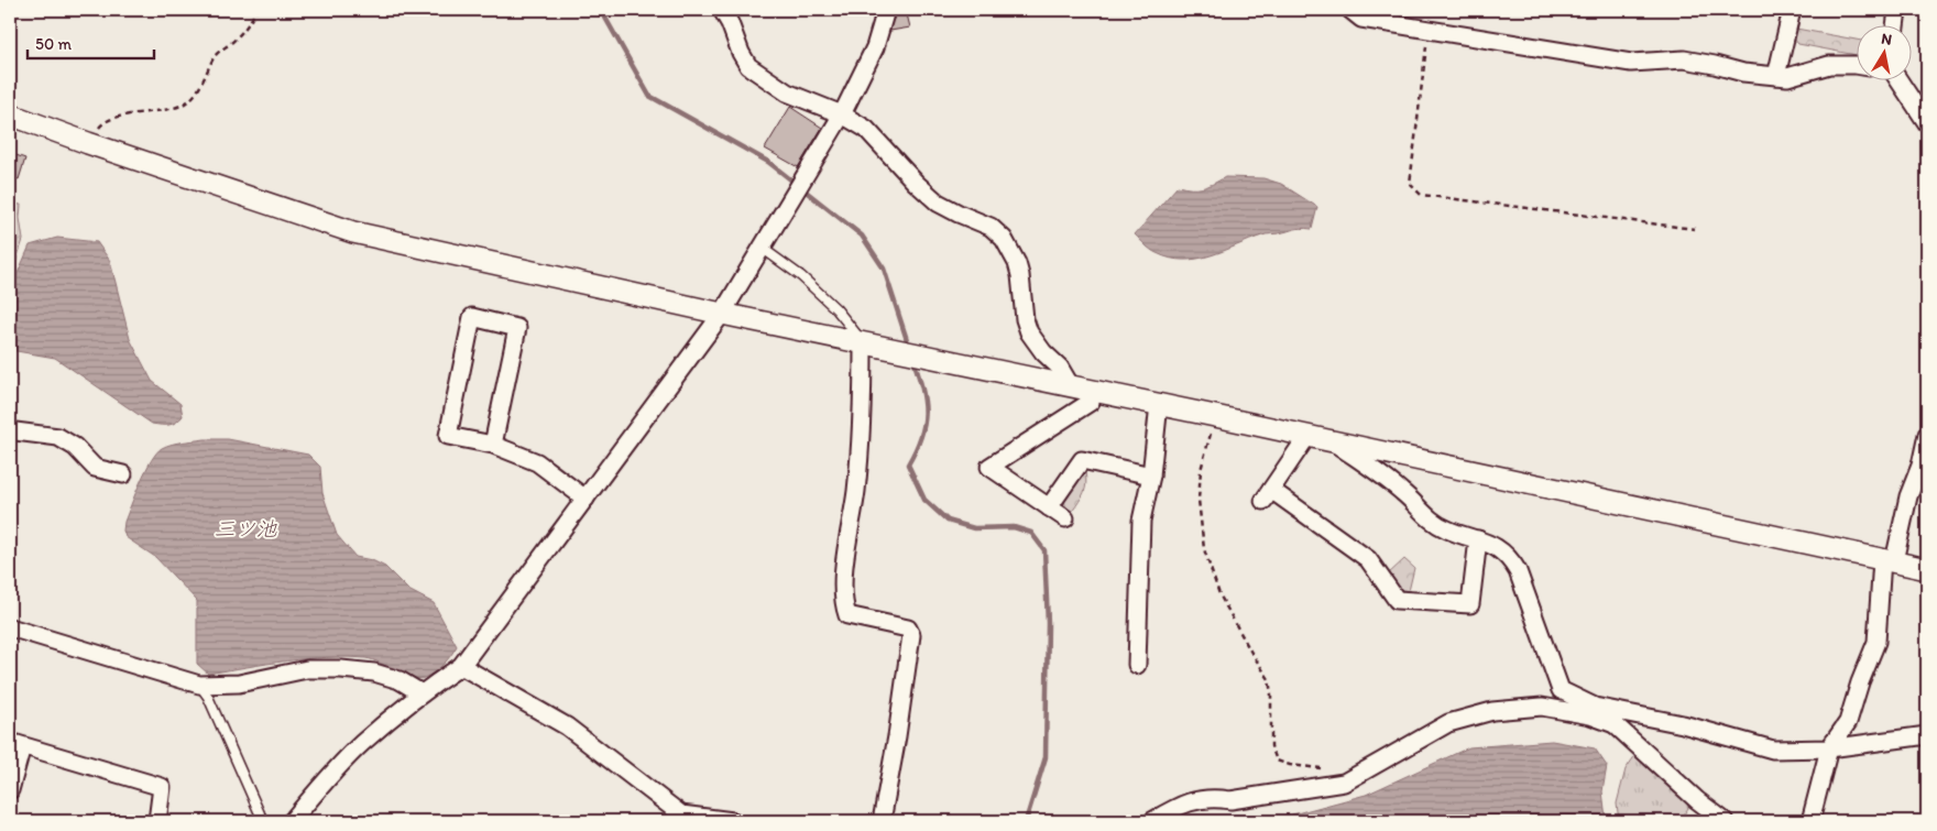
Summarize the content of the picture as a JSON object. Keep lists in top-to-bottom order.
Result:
{
  "water": ["三ツ池"],
  "scale_bar": "50 m",
  "north": "top"
}
